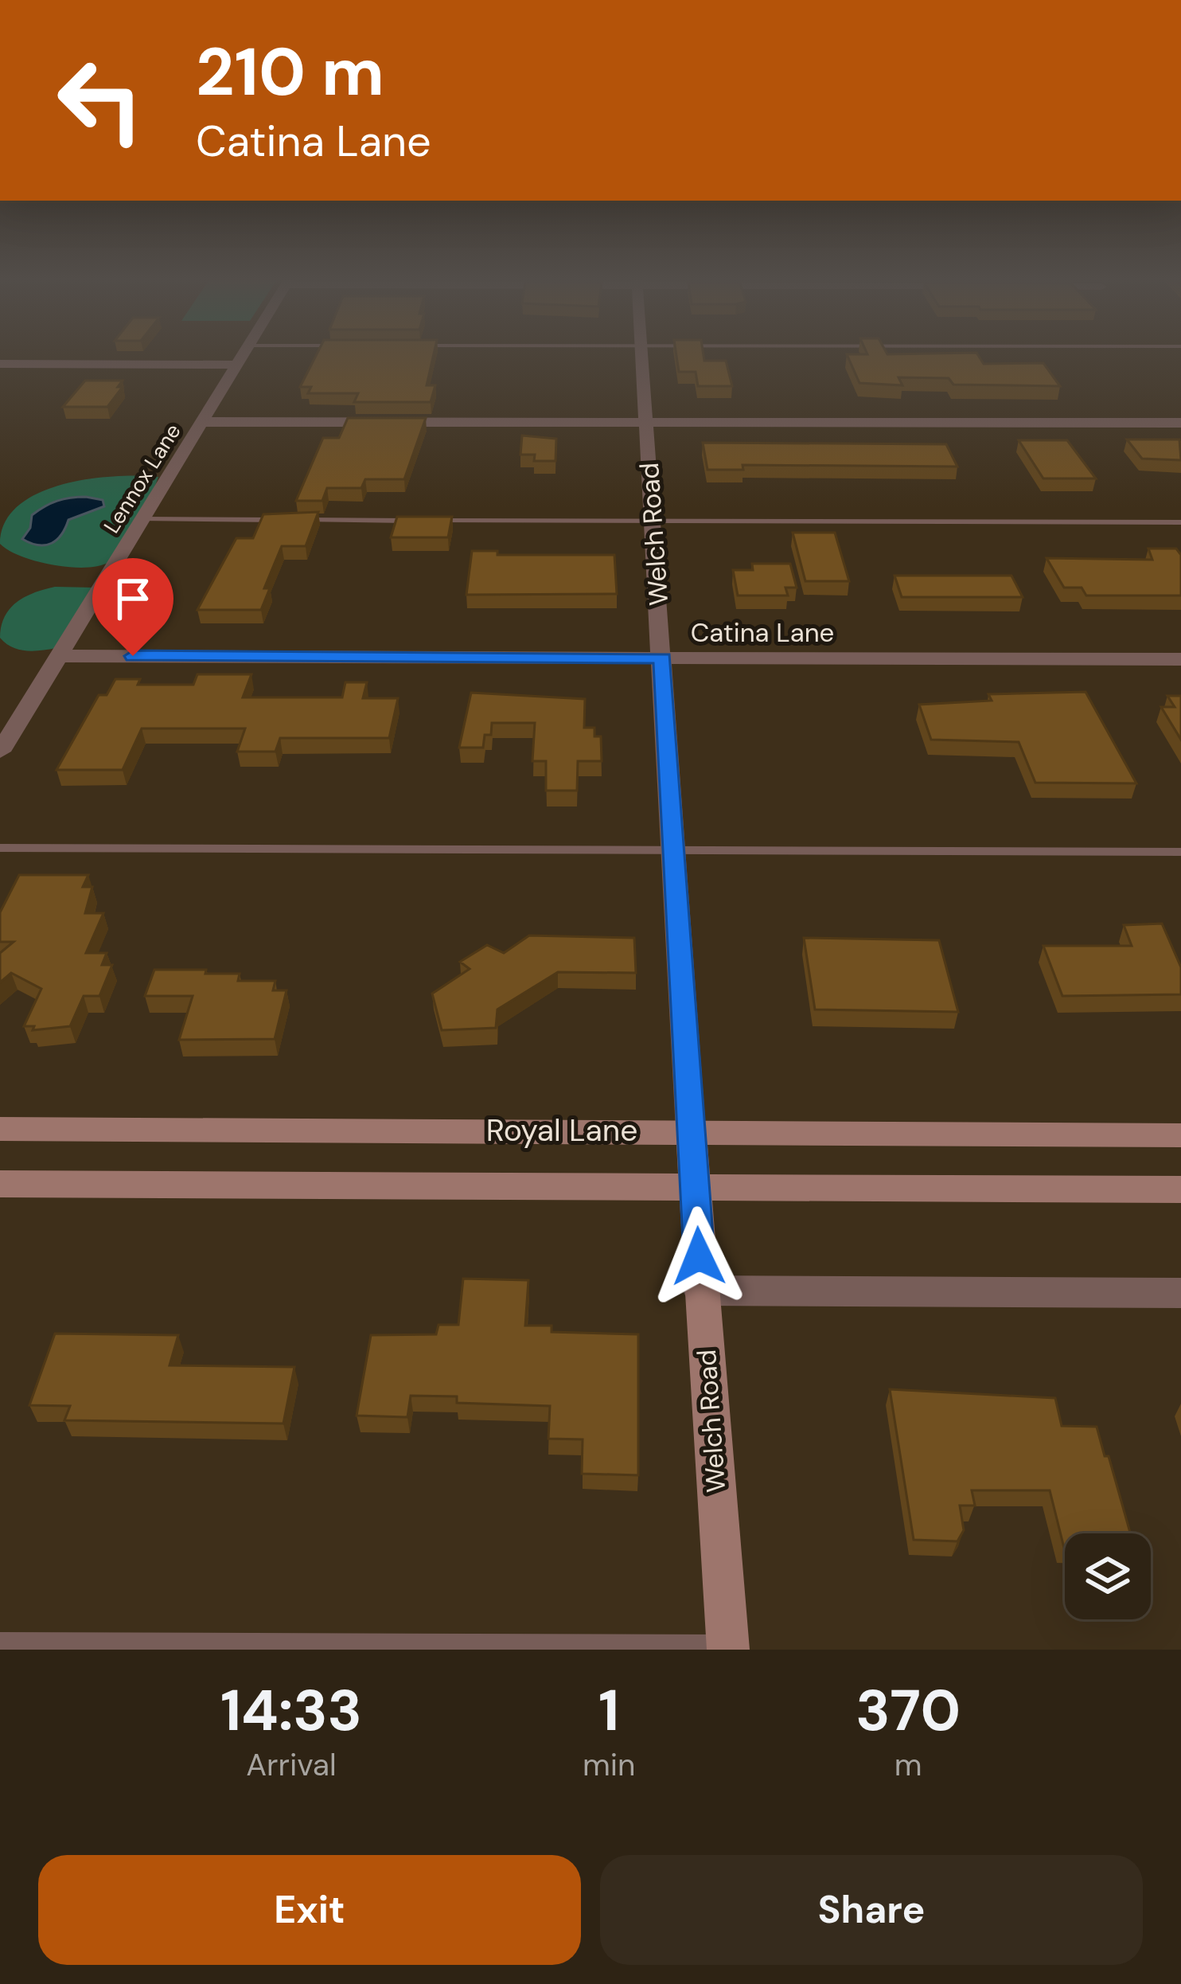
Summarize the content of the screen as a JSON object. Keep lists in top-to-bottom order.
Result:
{
  "streets": {
    "main road": ["Welch Road", "Royal Lane"],
    "street": ["Lennox Lane", "Catina Lane"]
  },
  "crossings": [
    ["Lennox Lane", "Catina Lane"],
    ["Welch Road", "Catina Lane"],
    ["Welch Road", "Royal Lane"]
  ],
  "page": {
    "turn": ["210 m", "Catina Lane"],
    "eta": [
      "14:33",
      "Arrival",
      "1",
      "min",
      "370",
      "m"
    ],
    "buttons": ["Exit", "Share"]
  }
}
